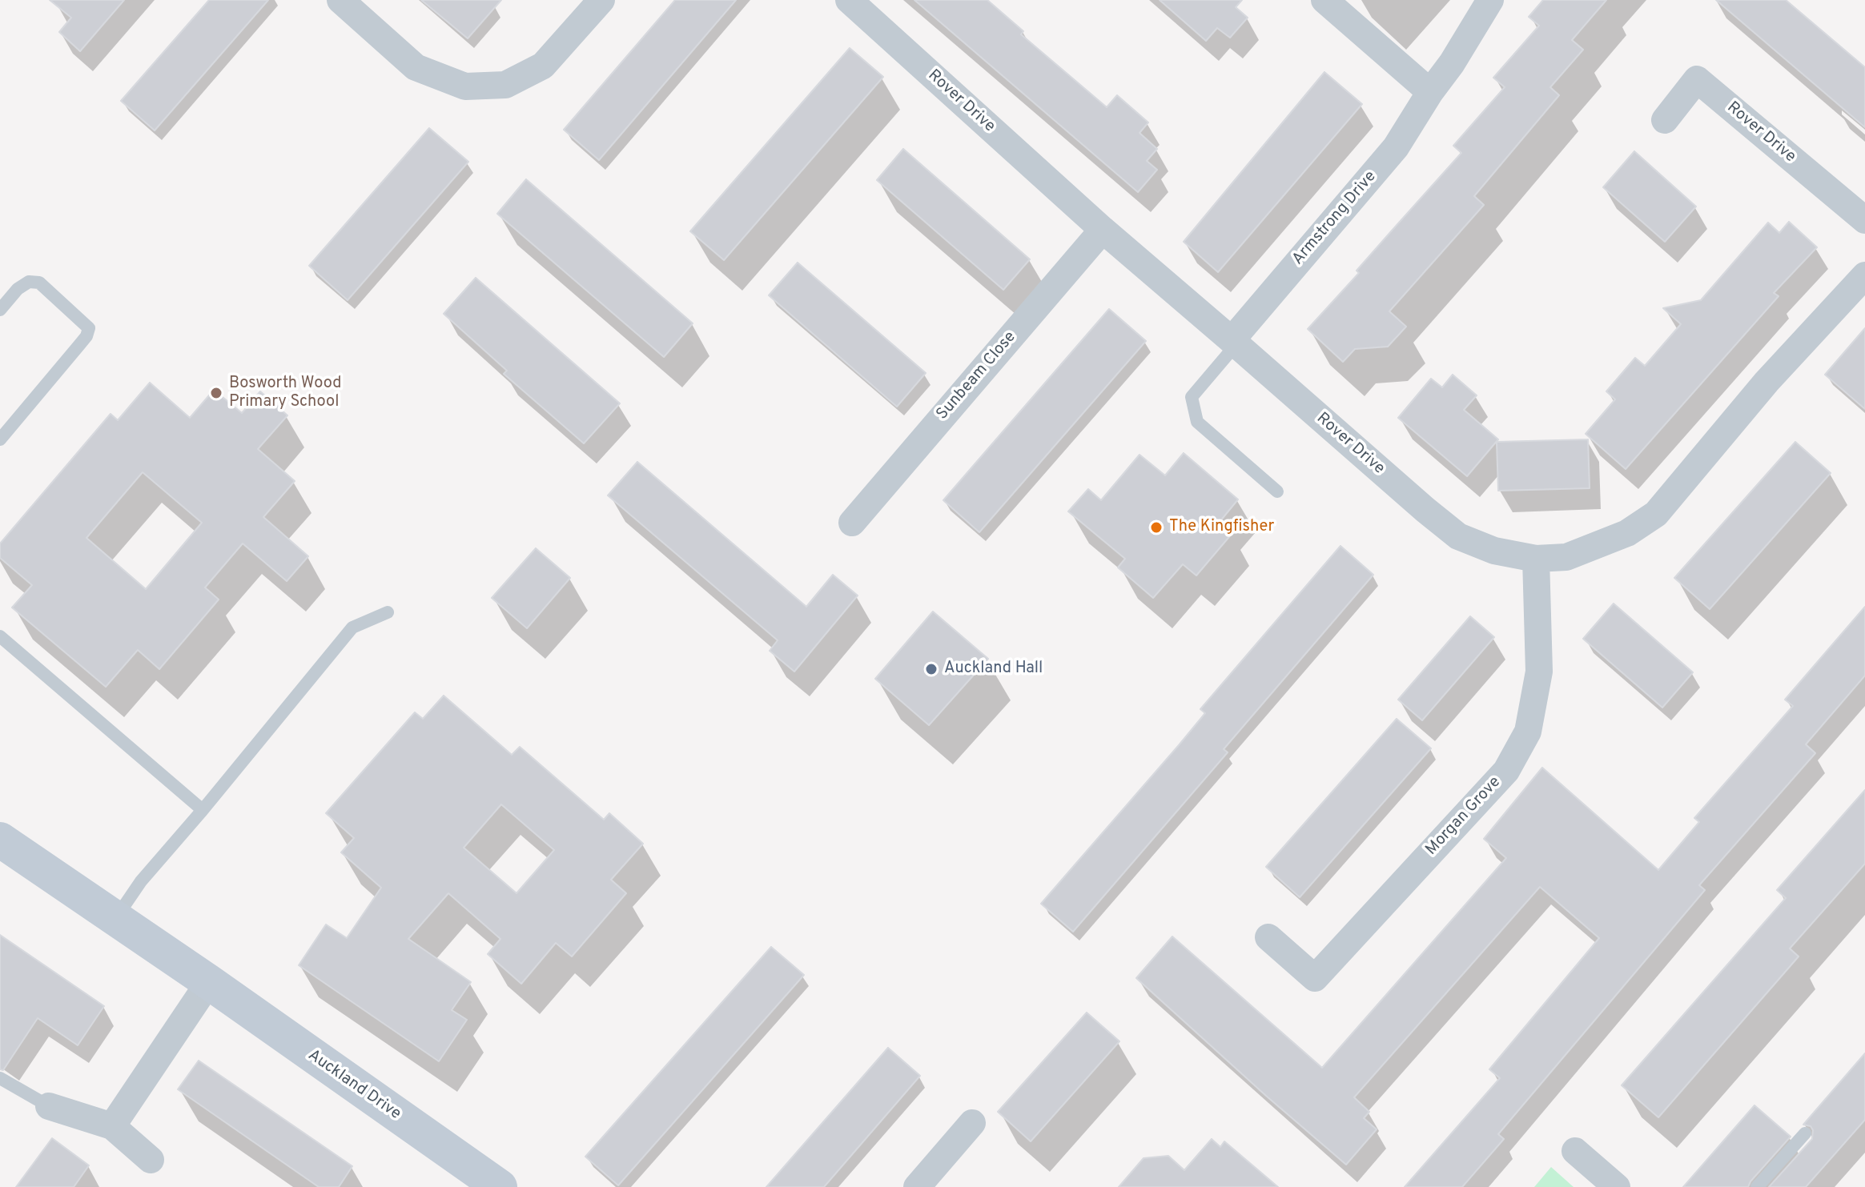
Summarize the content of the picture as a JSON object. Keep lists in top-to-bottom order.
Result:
{
  "streets": {
    "street": [
      "Rover Drive",
      "Armstrong Drive",
      "Sunbeam Close",
      "Morgan Grove",
      "Auckland Drive"
    ]
  },
  "crossings": [
    ["Rover Drive", "Armstrong Drive"],
    ["Rover Drive", "Sunbeam Close"],
    ["Rover Drive", "Morgan Grove"]
  ],
  "places": ["Bosworth Wood Primary School", "The Kingfisher", "Auckland Hall"]
}
